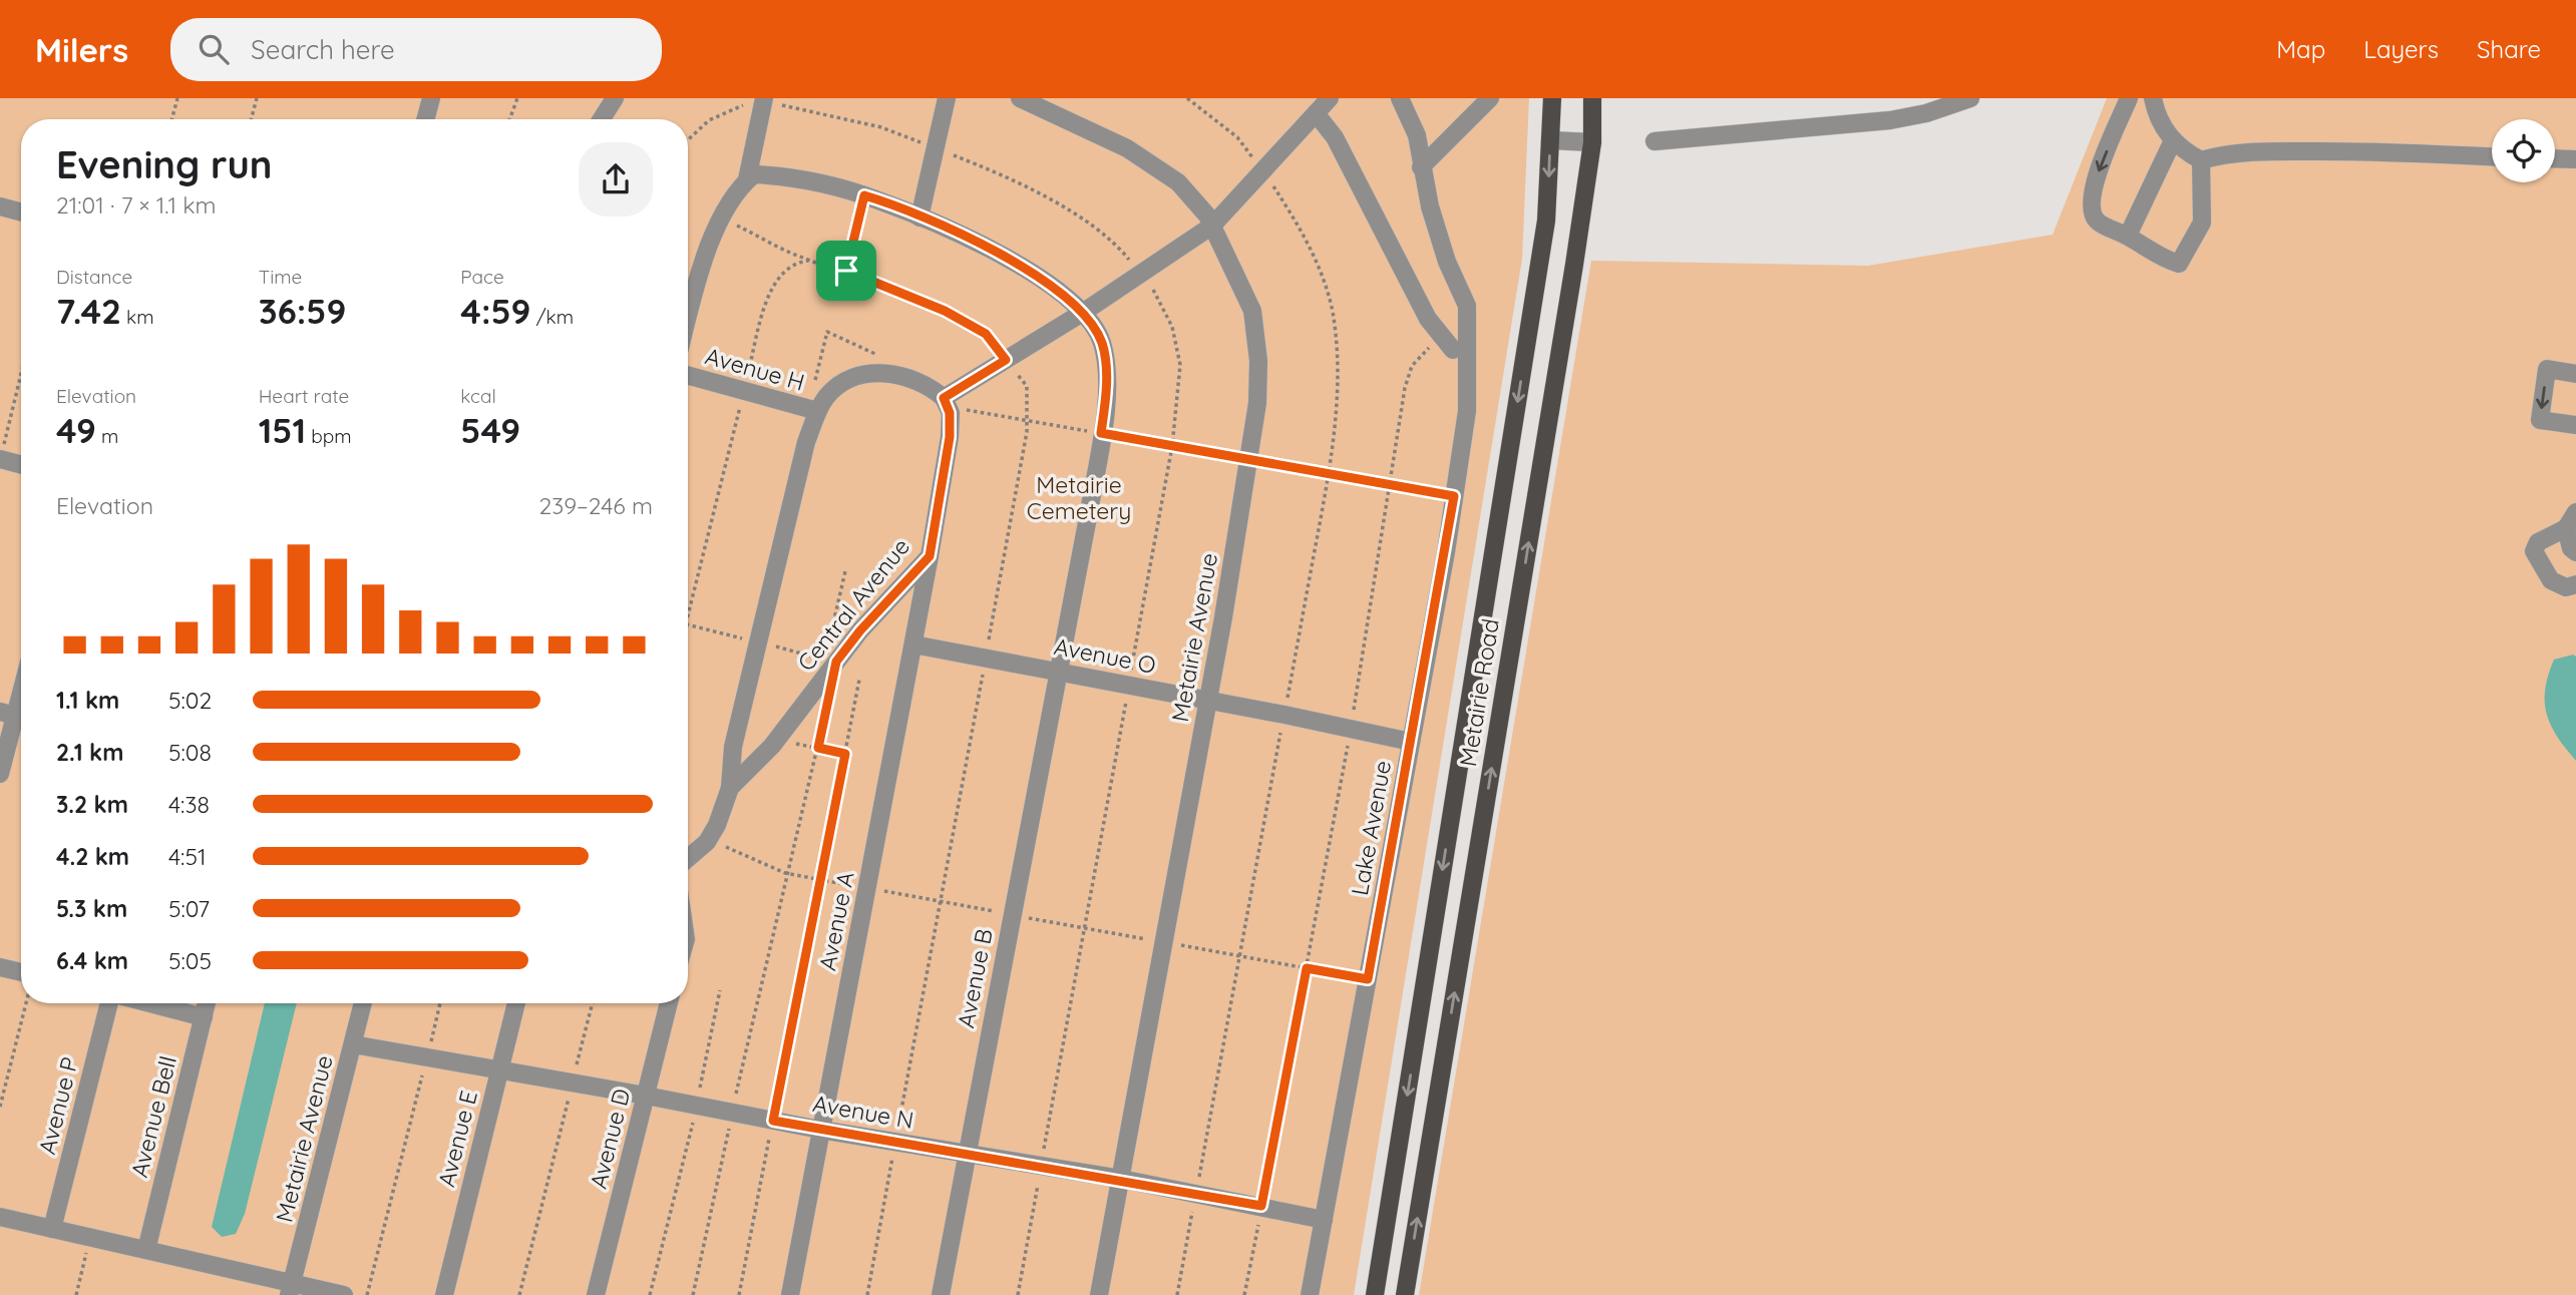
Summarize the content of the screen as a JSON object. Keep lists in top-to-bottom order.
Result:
{
  "streets": {
    "main road": ["Metairie Road"],
    "street": [
      "Avenue H",
      "Central Avenue",
      "Metairie Avenue",
      "Avenue O",
      "Lake Avenue",
      "Avenue A",
      "Avenue B",
      "Avenue P",
      "Avenue N",
      "Avenue Bell",
      "Avenue E",
      "Avenue D"
    ]
  },
  "crossings": [
    ["Central Avenue", "Avenue A"],
    ["Metairie Avenue", "Avenue O"],
    ["Metairie Avenue", "Avenue N"],
    ["Avenue O", "Lake Avenue"],
    ["Avenue O", "Avenue A"],
    ["Avenue O", "Avenue B"],
    ["Lake Avenue", "Avenue N"],
    ["Avenue A", "Avenue N"],
    ["Avenue B", "Avenue N"],
    ["Avenue N", "Avenue E"],
    ["Avenue N", "Avenue D"]
  ],
  "parks": ["Metairie Cemetery"],
  "page": {
    "header": "Milers",
    "search": "Search here",
    "nav": ["Map", "Layers", "Share"],
    "heading": ["Evening run", "21:01 · 7 × 1.1 km"],
    "stats": [
      ["Distance", "7.42 km"],
      ["Time", "36:59"],
      ["Pace", "4:59 /km"],
      ["Elevation", "49 m"],
      ["Heart rate", "151 bpm"],
      ["kcal", "549"]
    ],
    "chart": ["Elevation", "239–246 m"],
    "list": [
      {
        "name": "1.1 km",
        "note": "5:02"
      },
      {
        "name": "2.1 km",
        "note": "5:08"
      },
      {
        "name": "3.2 km",
        "note": "4:38"
      },
      {
        "name": "4.2 km",
        "note": "4:51"
      },
      {
        "name": "5.3 km",
        "note": "5:07"
      },
      {
        "name": "6.4 km",
        "note": "5:05"
      }
    ]
  }
}
